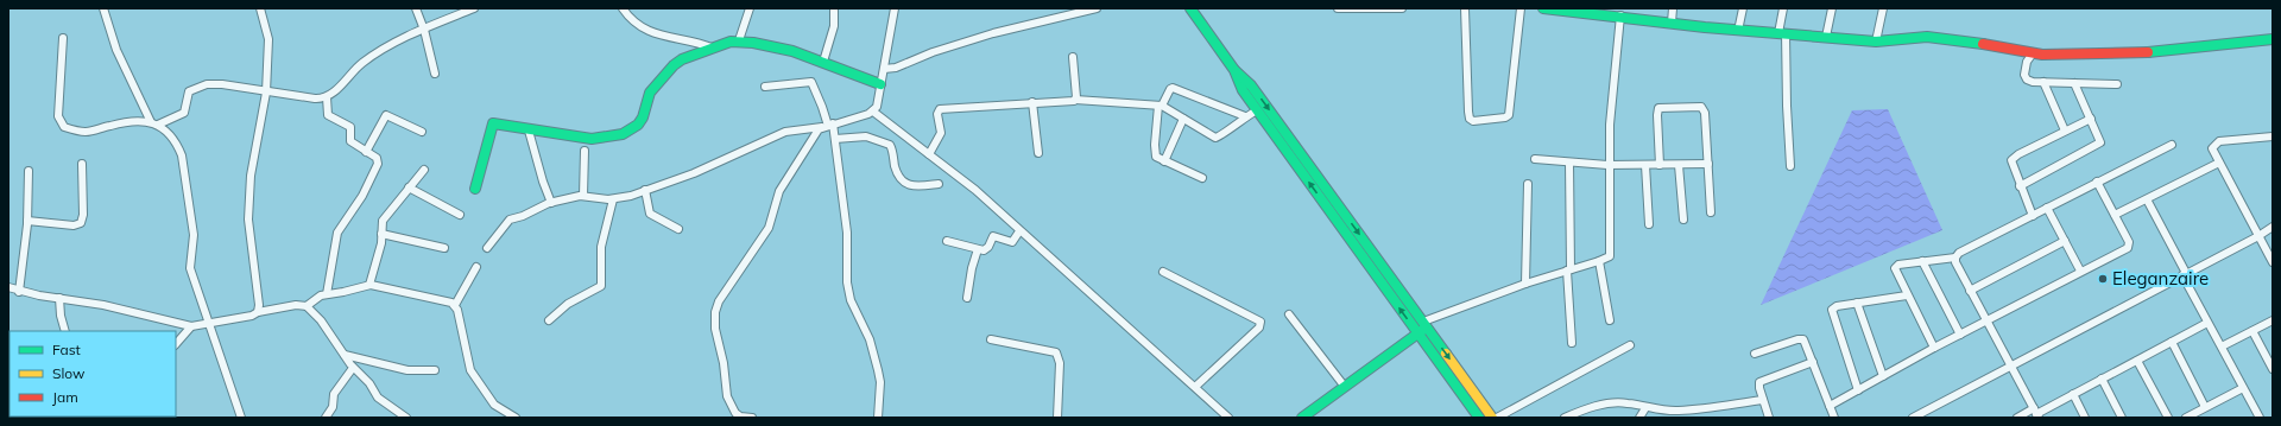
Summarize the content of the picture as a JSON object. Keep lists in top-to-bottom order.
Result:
{
  "places": ["Eleganzaire"],
  "legend": ["Fast", "Slow", "Jam"]
}
